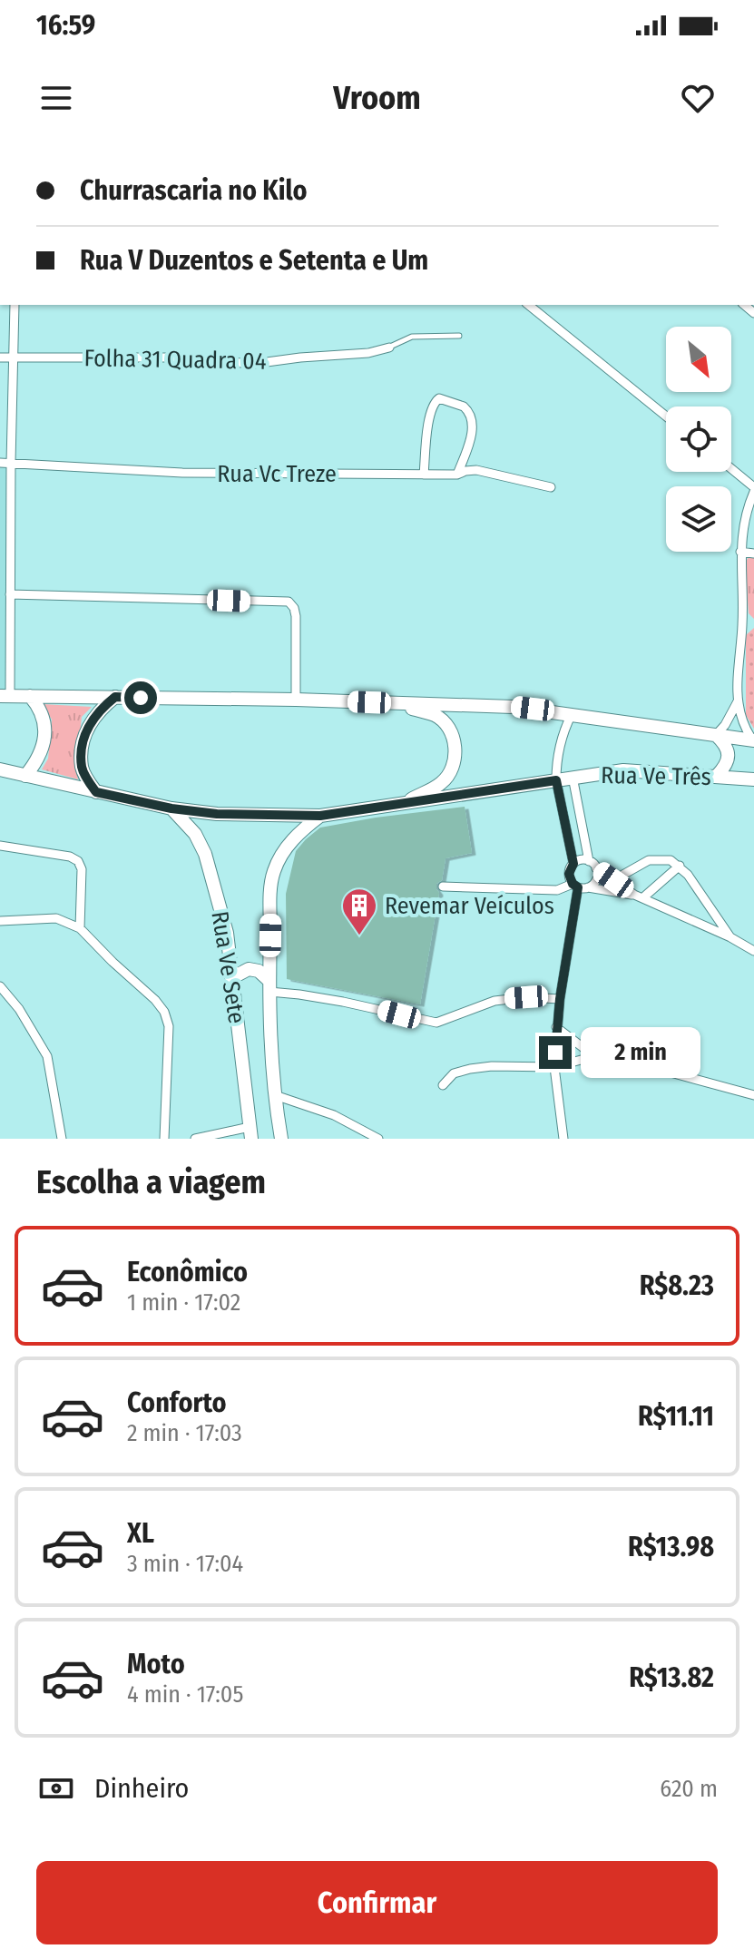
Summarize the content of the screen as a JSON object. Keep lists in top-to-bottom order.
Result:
{
  "streets": {
    "main road": ["Rua Ve Três", "Rua Ve Sete"],
    "street": ["Folha 31 Quadra 04", "Rua Vc Treze"]
  },
  "crossings": [
    ["Rua Ve Três", "Rua Ve Sete"]
  ],
  "places": {
    "building": ["Revemar Veículos"]
  },
  "north": "bottom right",
  "page": {
    "status": "16:59",
    "header": "Vroom",
    "banner": ["Churrascaria no Kilo", "Rua V Duzentos e Setenta e Um"],
    "bubble": "2 min",
    "heading": "Escolha a viagem",
    "list": [
      {
        "name": "Econômico",
        "note": "1 min · 17:02",
        "value": "R$8.23"
      },
      {
        "name": "Conforto",
        "note": "2 min · 17:03",
        "value": "R$11.11"
      },
      {
        "name": "XL",
        "note": "3 min · 17:04",
        "value": "R$13.98"
      },
      {
        "name": "Moto",
        "note": "4 min · 17:05",
        "value": "R$13.82"
      }
    ],
    "pay": ["Dinheiro", "620 m"],
    "buttons": "Confirmar"
  }
}
